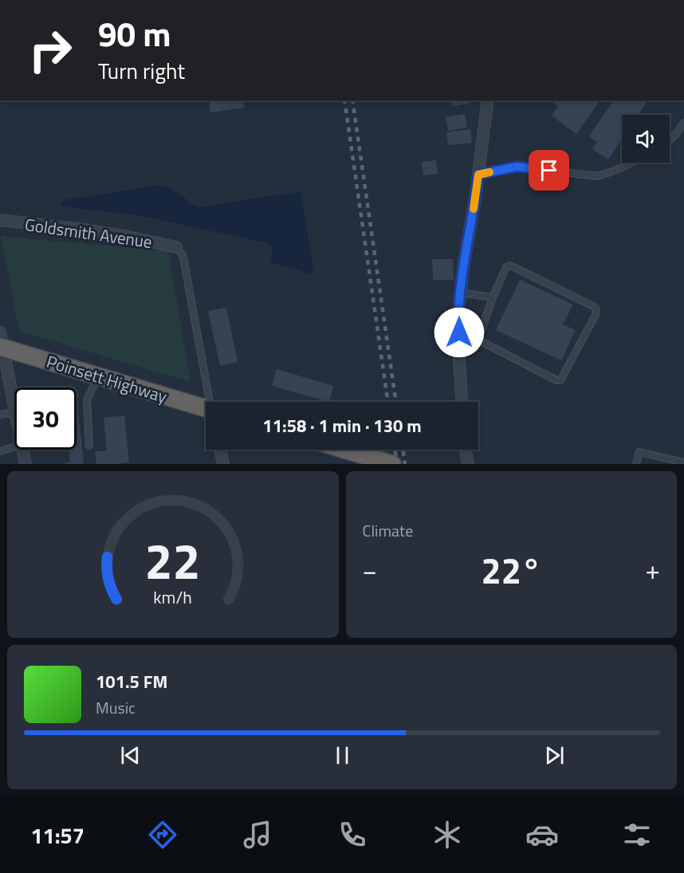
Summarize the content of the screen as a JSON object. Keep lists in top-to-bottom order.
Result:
{
  "streets": {
    "highway": ["Poinsett Highway"],
    "street": ["Goldsmith Avenue"]
  },
  "page": {
    "turn": ["90 m", "Turn right"],
    "limit": "30",
    "trip": "11:58 · 1 min · 130 m",
    "tile": "Climate",
    "heat": ["−", "22°", "+"],
    "song": ["101.5 FM", "Music"],
    "tabs": "11:57",
    "gauge": ["22", "km/h"]
  }
}
